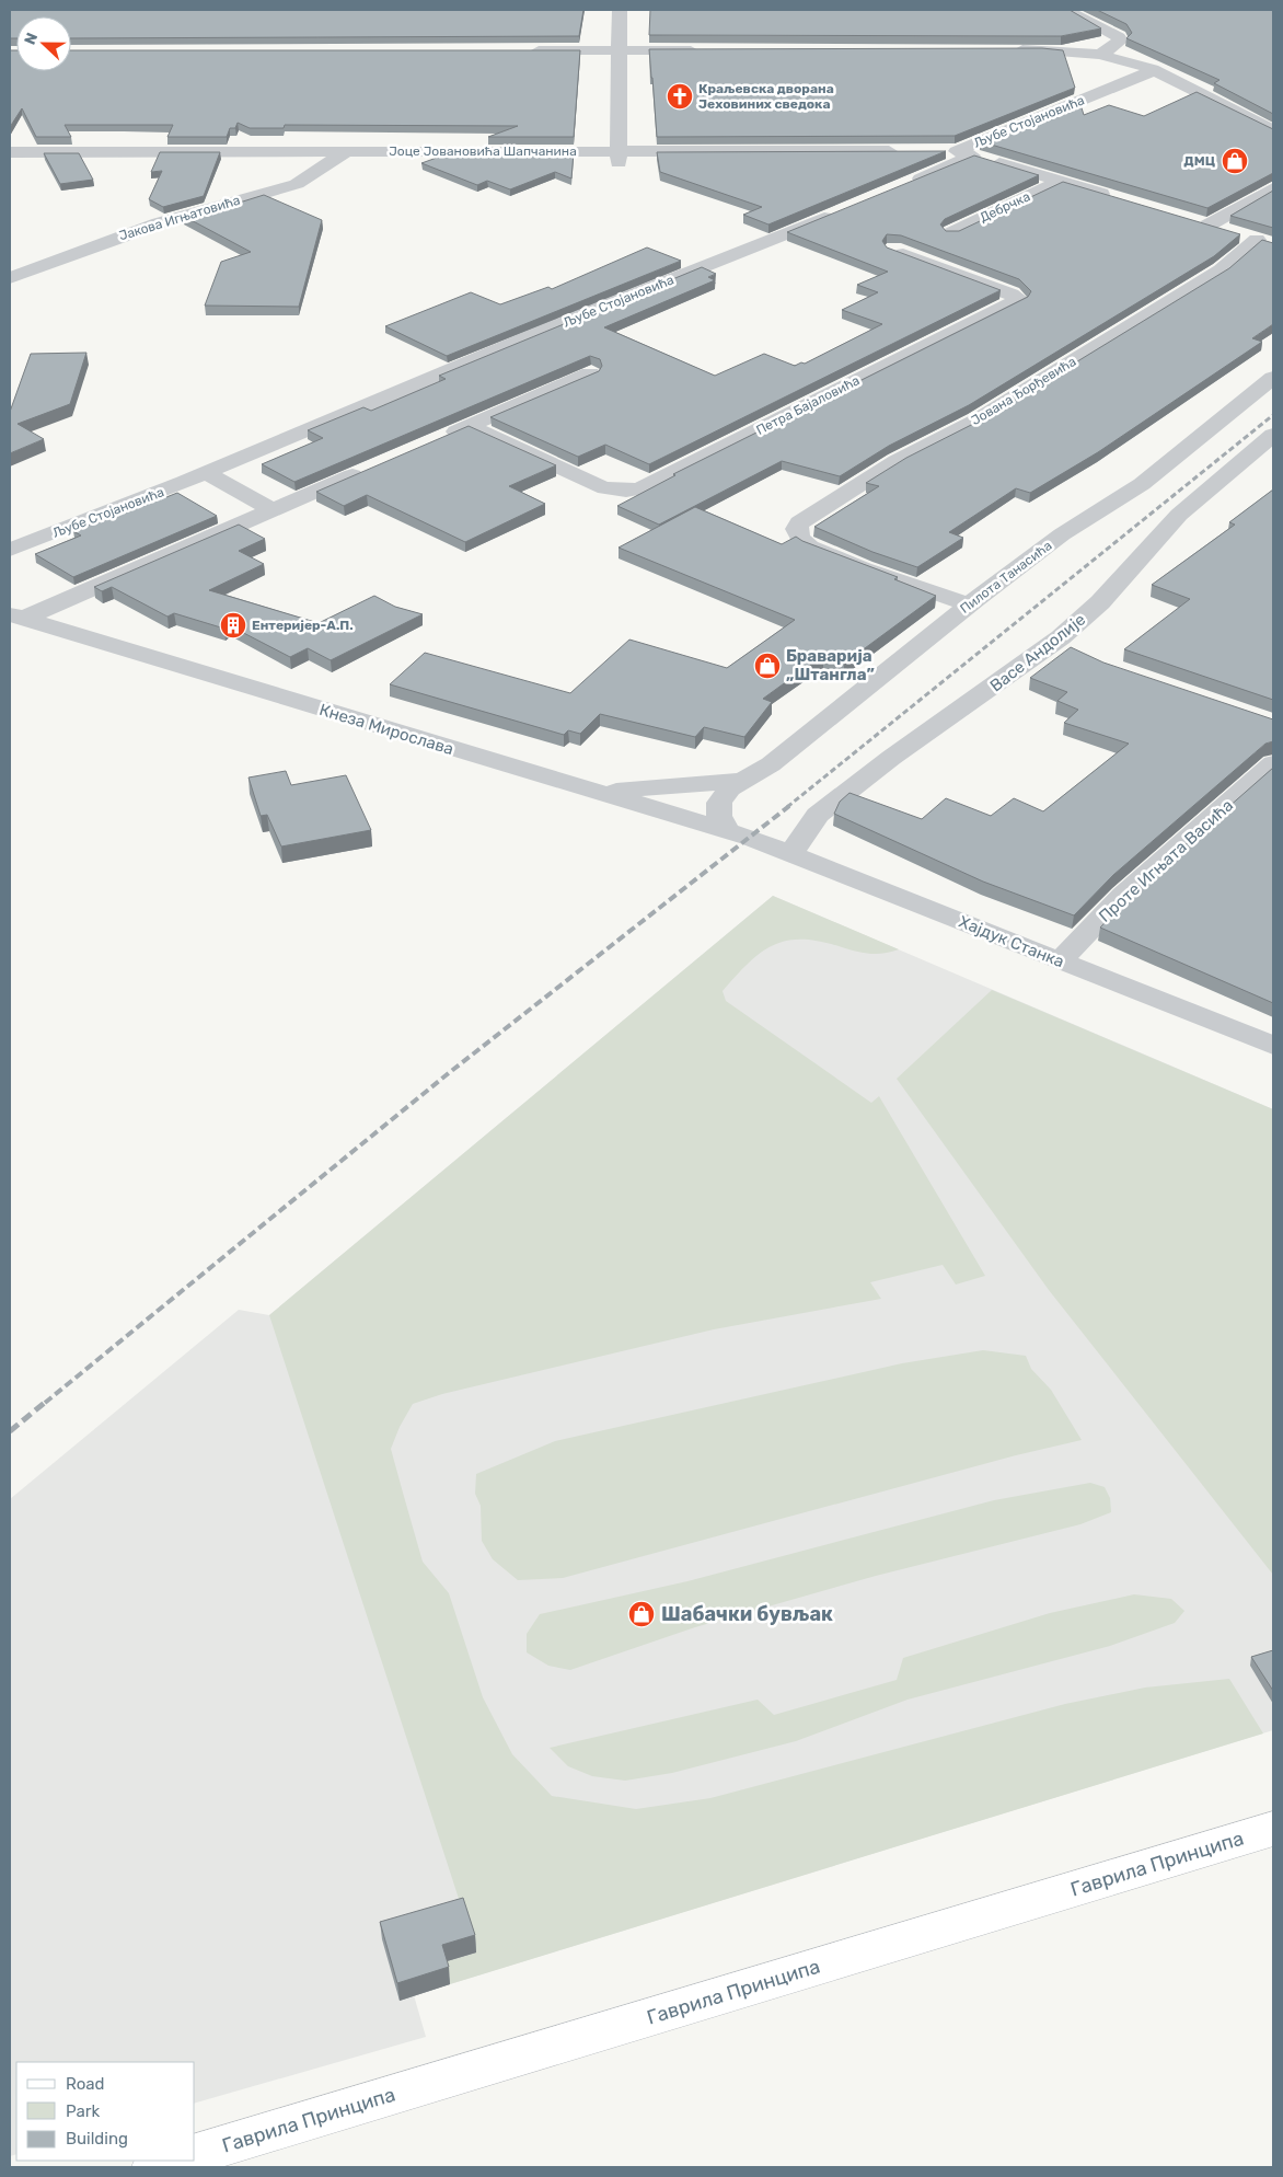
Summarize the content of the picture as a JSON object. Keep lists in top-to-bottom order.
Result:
{
  "streets": {
    "main road": ["Гаврила Принципа"],
    "street": [
      "Љубе Стојановића",
      "Јоце Јовановића Шапчанина",
      "Дебрчка",
      "Јакова Игњатовића",
      "Јована Ђорђевића",
      "Петра Бајаловића",
      "Пилота Танасића",
      "Васе Андолије",
      "Кнеза Мирослава",
      "Проте Игњата Васића",
      "Хајдук Станка"
    ]
  },
  "crossings": [
    ["Љубе Стојановића", "Дебрчка"],
    ["Јоце Јовановића Шапчанина", "Јакова Игњатовића"],
    ["Јована Ђорђевића", "Пилота Танасића"],
    ["Пилота Танасића", "Кнеза Мирослава"],
    ["Пилота Танасића", "Хајдук Станка"],
    ["Васе Андолије", "Хајдук Станка"],
    ["Кнеза Мирослава", "Хајдук Станка"],
    ["Проте Игњата Васића", "Хајдук Станка"]
  ],
  "places": {
    "church": ["Краљевска дворана Јеховиних сведока"],
    "shop": ["ДМЦ", "Браварија „Штангла”", "Шабачки бувљак"],
    "building": ["Ентеријер-А.П."]
  },
  "legend": ["Road", "Park", "Building"],
  "north": "left"
}
